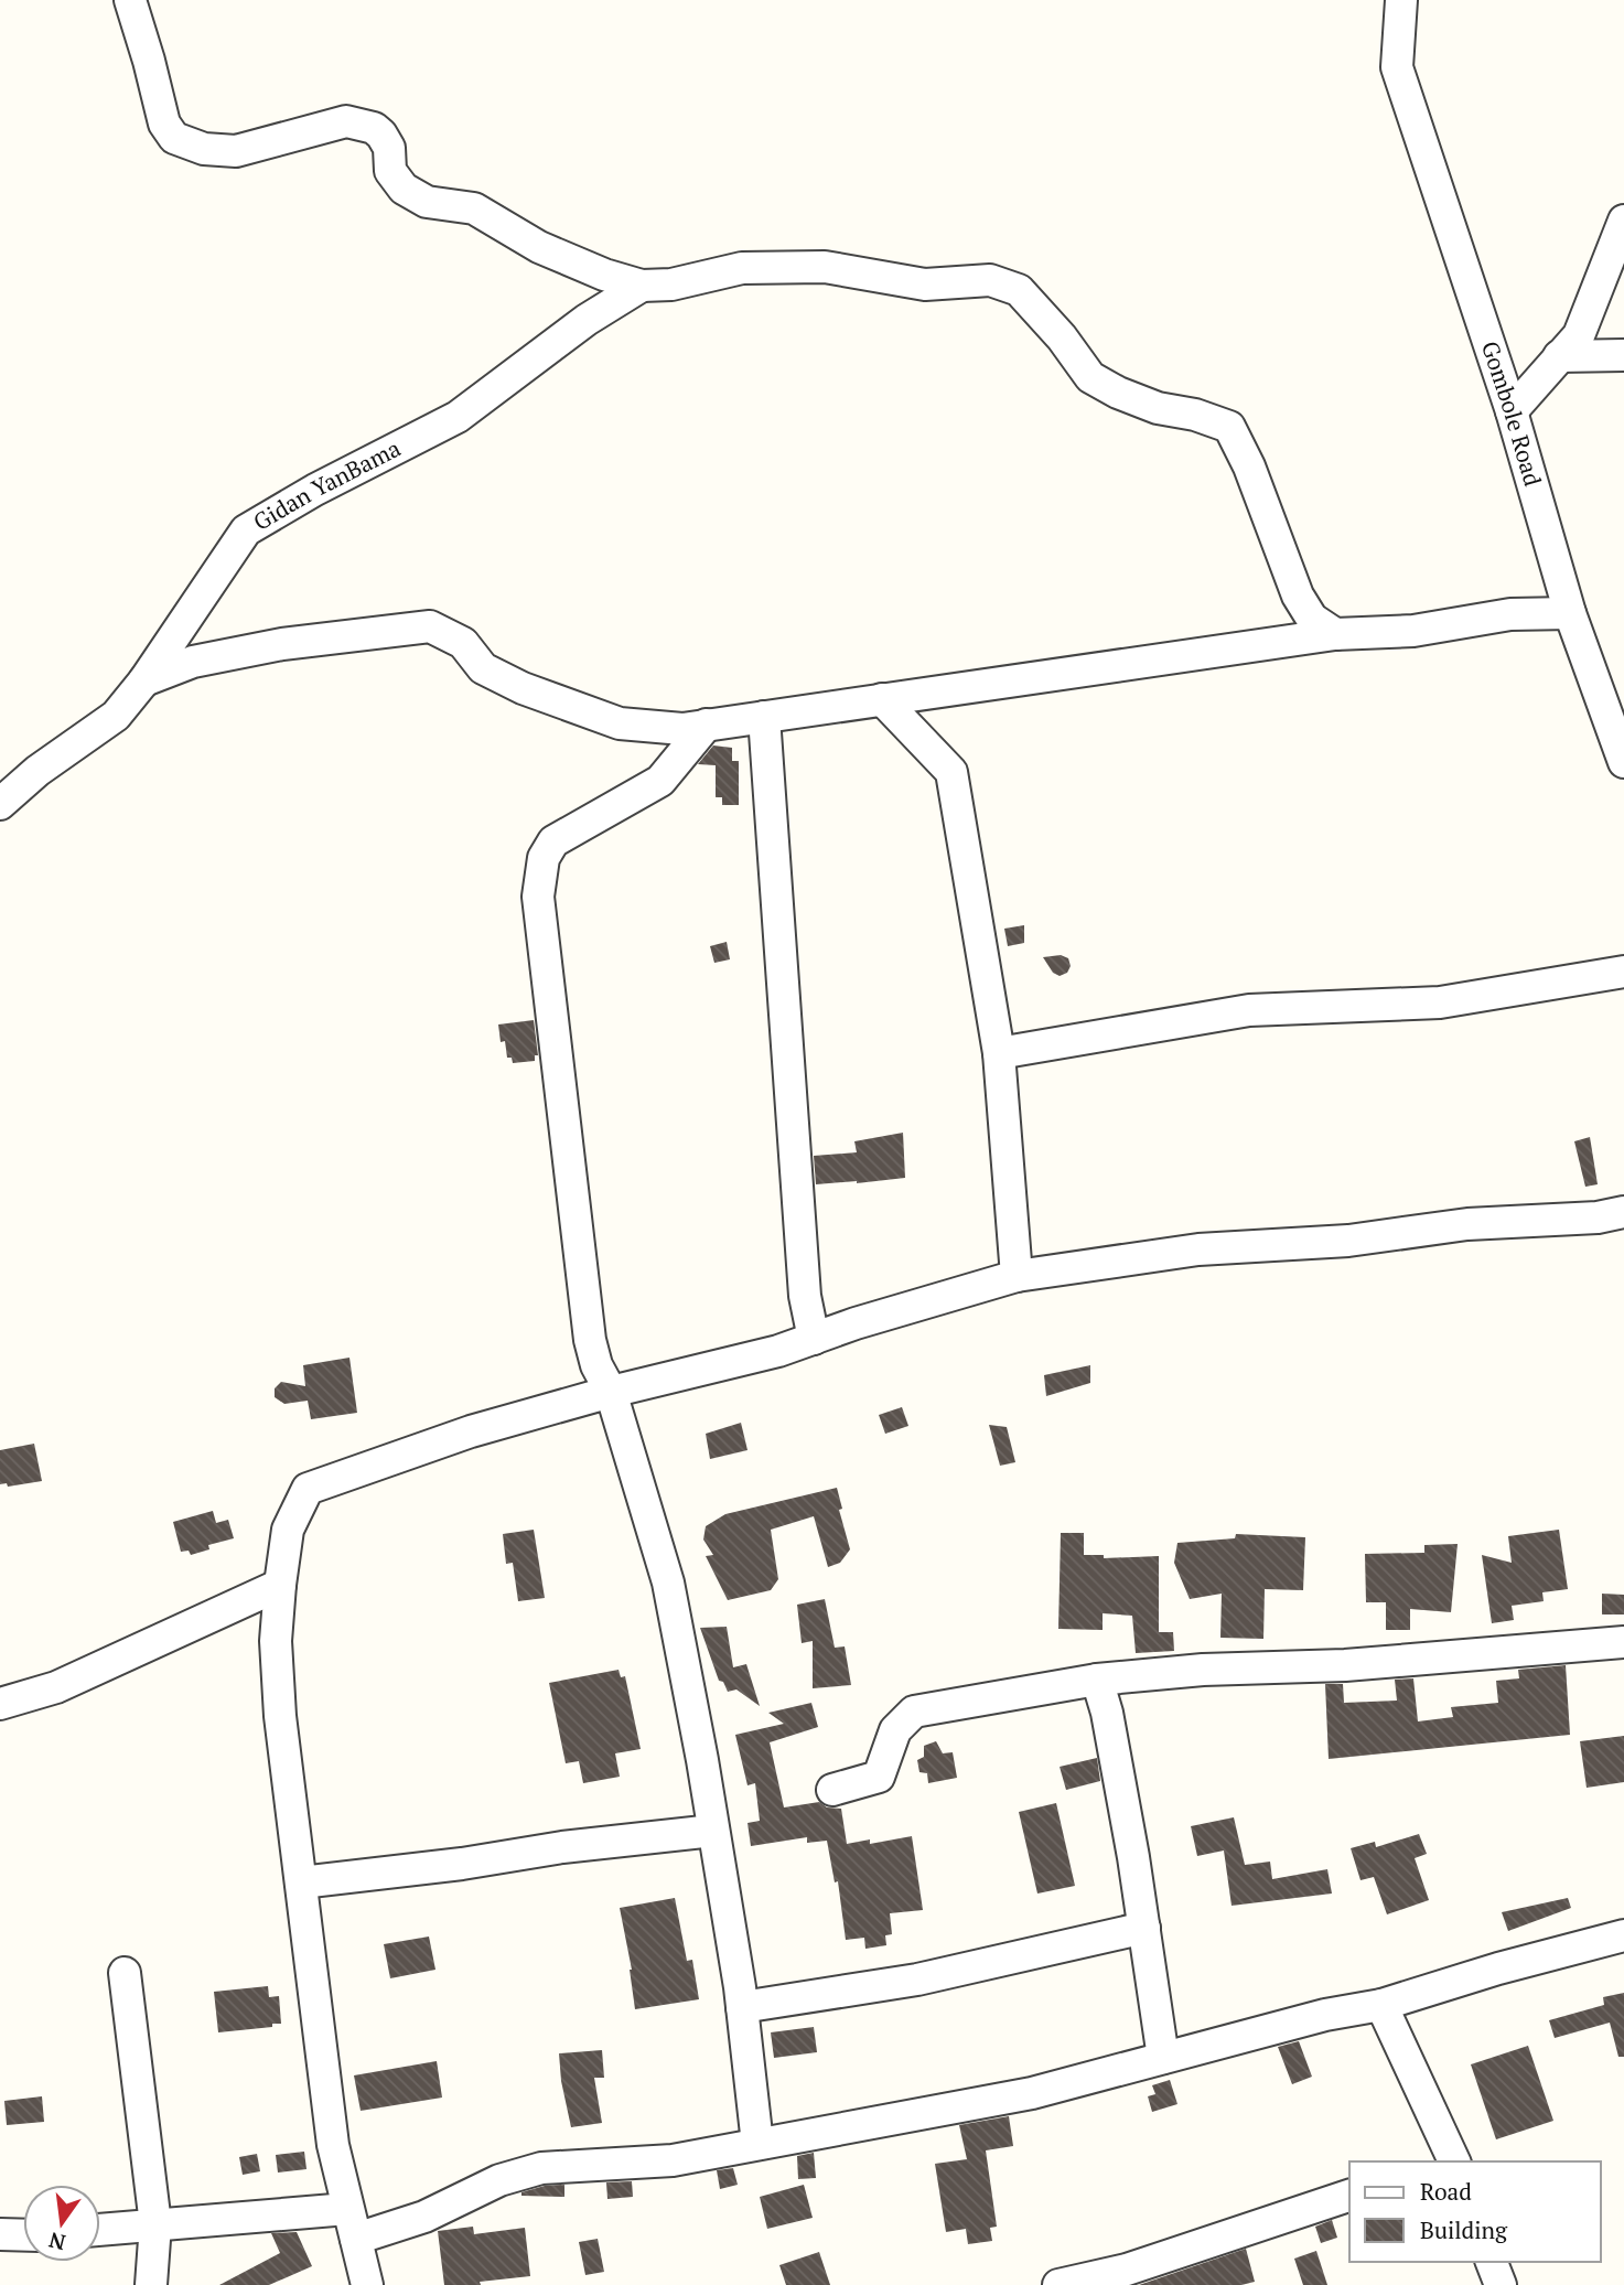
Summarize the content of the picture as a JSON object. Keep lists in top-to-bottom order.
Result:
{
  "streets": {
    "street": ["Gombole Road", "Gidan YanBama"]
  },
  "legend": ["Road", "Building"],
  "north": "bottom"
}
